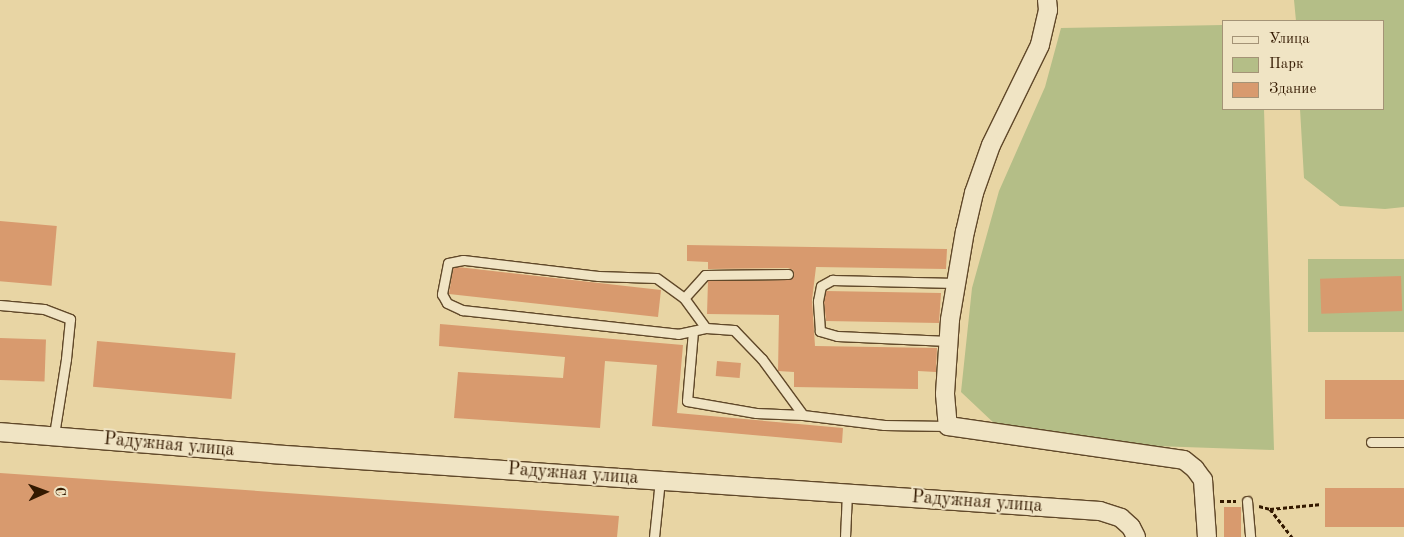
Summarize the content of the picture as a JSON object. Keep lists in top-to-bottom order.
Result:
{
  "streets": {
    "street": ["Радужная улица"]
  },
  "legend": ["Улица", "Парк", "Здание"],
  "north": "right"
}
